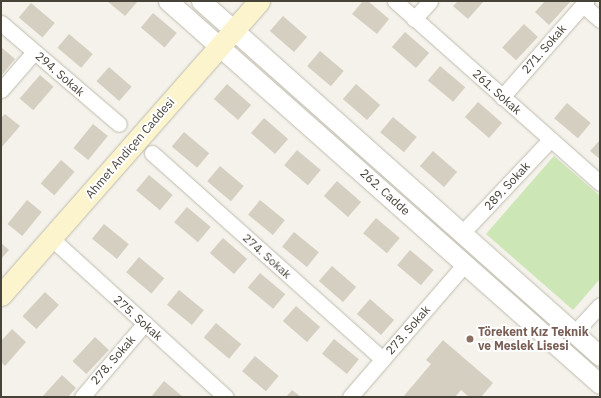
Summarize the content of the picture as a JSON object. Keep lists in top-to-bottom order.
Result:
{
  "streets": {
    "main road": ["Ahmet Andiçen Caddesi"],
    "street": [
      "271. Sokak",
      "294. Sokak",
      "261. Sokak",
      "289. Sokak",
      "262. Cadde",
      "274. Sokak",
      "275. Sokak",
      "273. Sokak",
      "278. Sokak"
    ]
  },
  "crossings": [
    ["271. Sokak", "261. Sokak"],
    ["261. Sokak", "289. Sokak"],
    ["Ahmet Andiçen Caddesi", "262. Cadde"],
    ["Ahmet Andiçen Caddesi", "275. Sokak"],
    ["289. Sokak", "262. Cadde"],
    ["262. Cadde", "273. Sokak"],
    ["274. Sokak", "273. Sokak"],
    ["275. Sokak", "278. Sokak"]
  ],
  "places": ["Törekent Kız Teknik ve Meslek Lisesi"]
}
